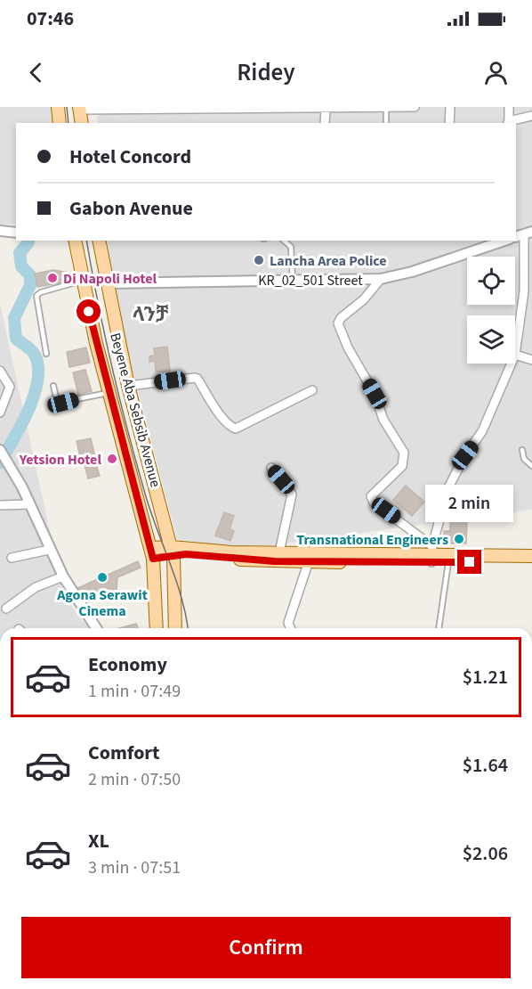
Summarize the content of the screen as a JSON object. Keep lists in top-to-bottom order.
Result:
{
  "streets": {
    "main road": ["Beyene Aba Sebsib Avenue"],
    "street": ["KR_02_501 Street"]
  },
  "crossings": [
    ["KR_02_501 Street", "Beyene Aba Sebsib Avenue"]
  ],
  "districts": ["ላንቻ"],
  "places": [
    "Lancha Area Police",
    "Di Napoli Hotel",
    "Yetsion Hotel",
    "Transnational Engineers",
    "Agona Serawit Cinema"
  ],
  "page": {
    "status": "07:46",
    "header": "Ridey",
    "banner": ["Hotel Concord", "Gabon Avenue"],
    "bubble": "2 min",
    "list": [
      {
        "name": "Economy",
        "note": "1 min · 07:49",
        "value": "$1.21"
      },
      {
        "name": "Comfort",
        "note": "2 min · 07:50",
        "value": "$1.64"
      },
      {
        "name": "XL",
        "note": "3 min · 07:51",
        "value": "$2.06"
      }
    ],
    "buttons": "Confirm"
  }
}
